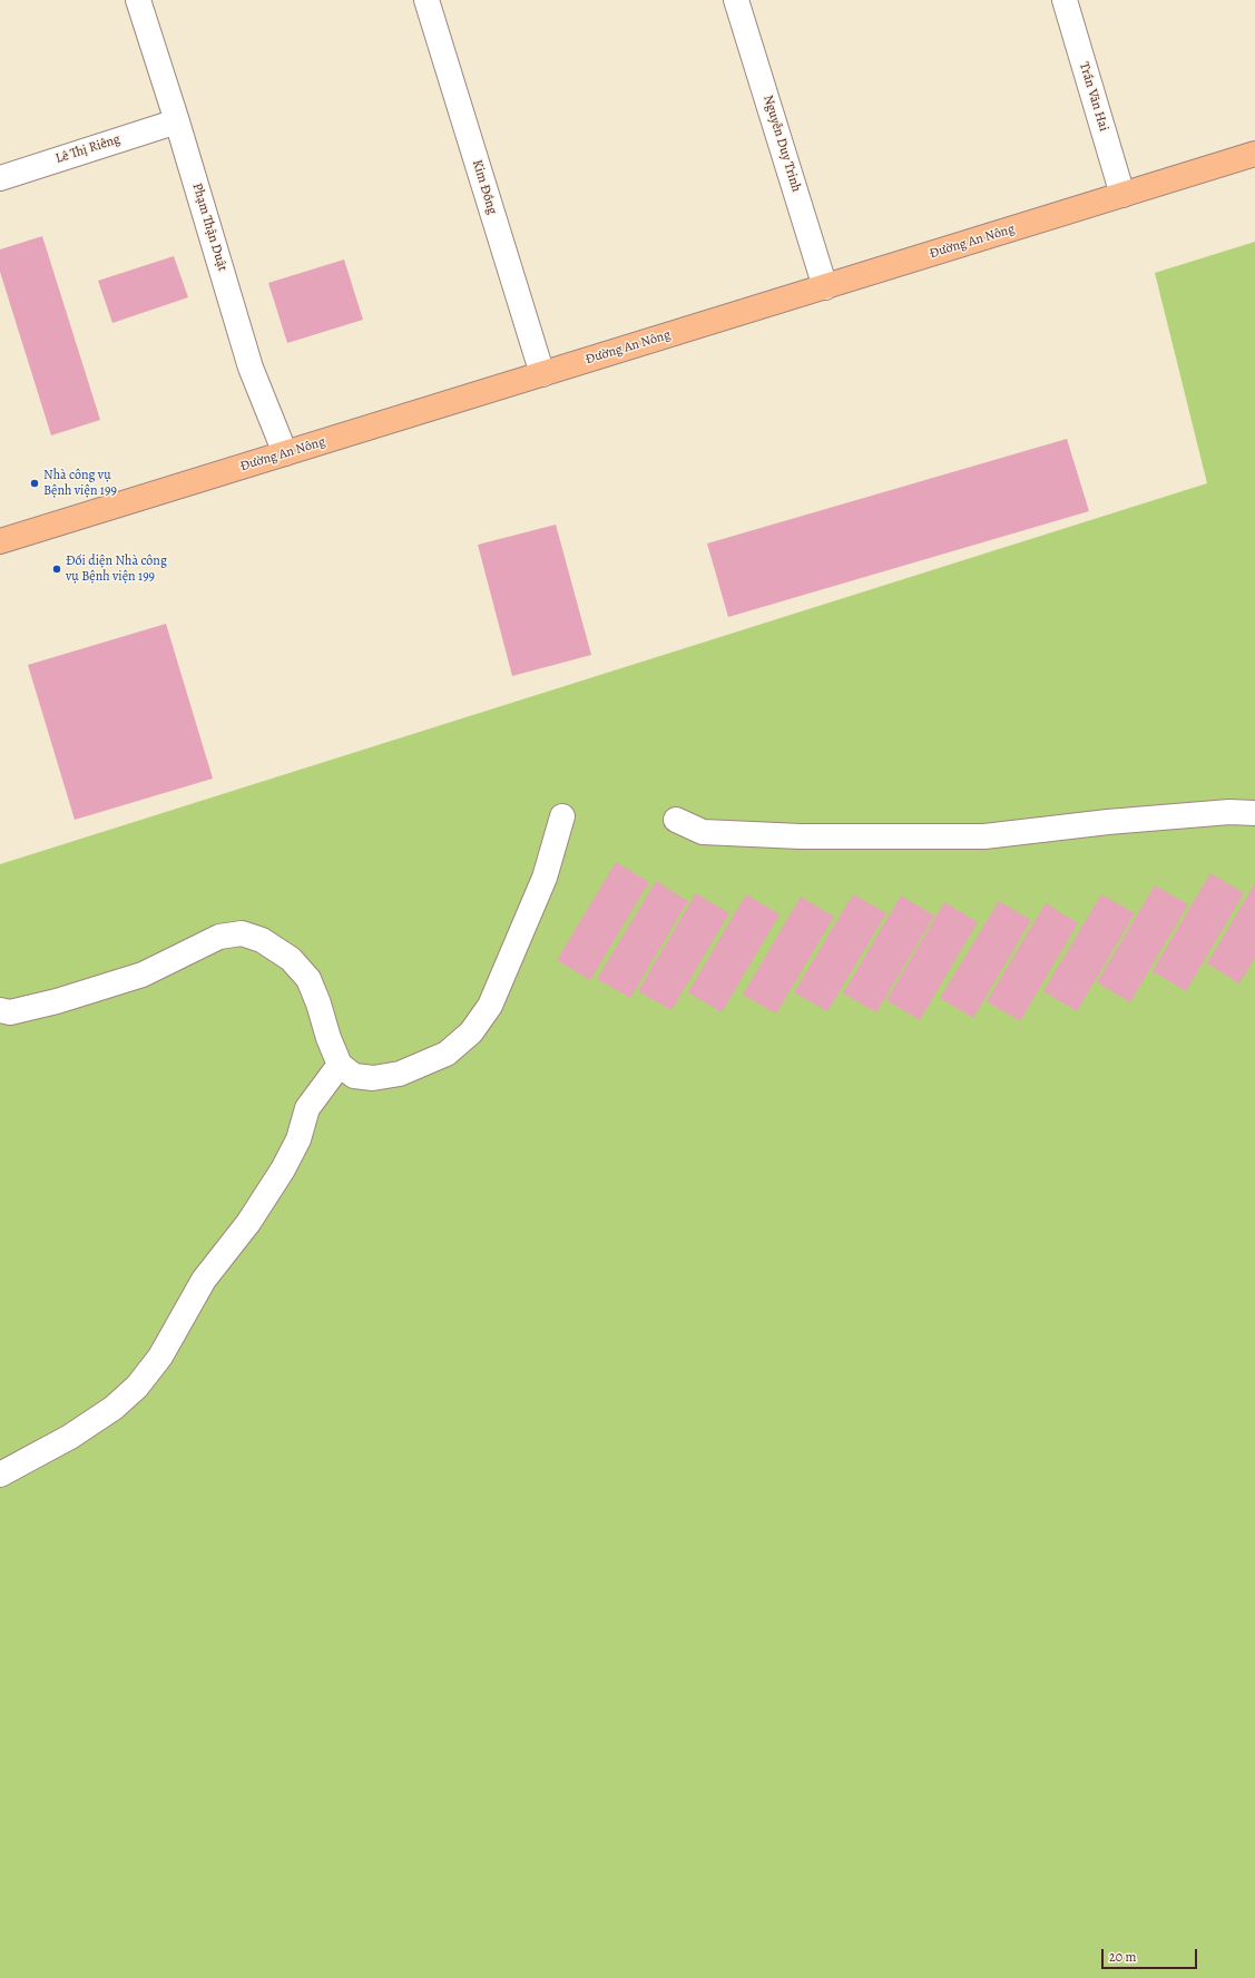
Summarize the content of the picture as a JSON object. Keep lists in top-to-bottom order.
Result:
{
  "streets": {
    "main road": ["Đường An Nông"],
    "street": [
      "Trần Văn Hai",
      "Nguyễn Duy Trinh",
      "Lê Thị Riêng",
      "Kim Đồng",
      "Phạm Thận Duật"
    ]
  },
  "crossings": [
    ["Trần Văn Hai", "Đường An Nông"],
    ["Nguyễn Duy Trinh", "Đường An Nông"],
    ["Lê Thị Riêng", "Phạm Thận Duật"],
    ["Kim Đồng", "Đường An Nông"],
    ["Phạm Thận Duật", "Đường An Nông"]
  ],
  "places": ["Nhà công vụ Bệnh viện 199", "Đối diện Nhà công vụ Bệnh viện 199"],
  "scale_bar": "20 m"
}
